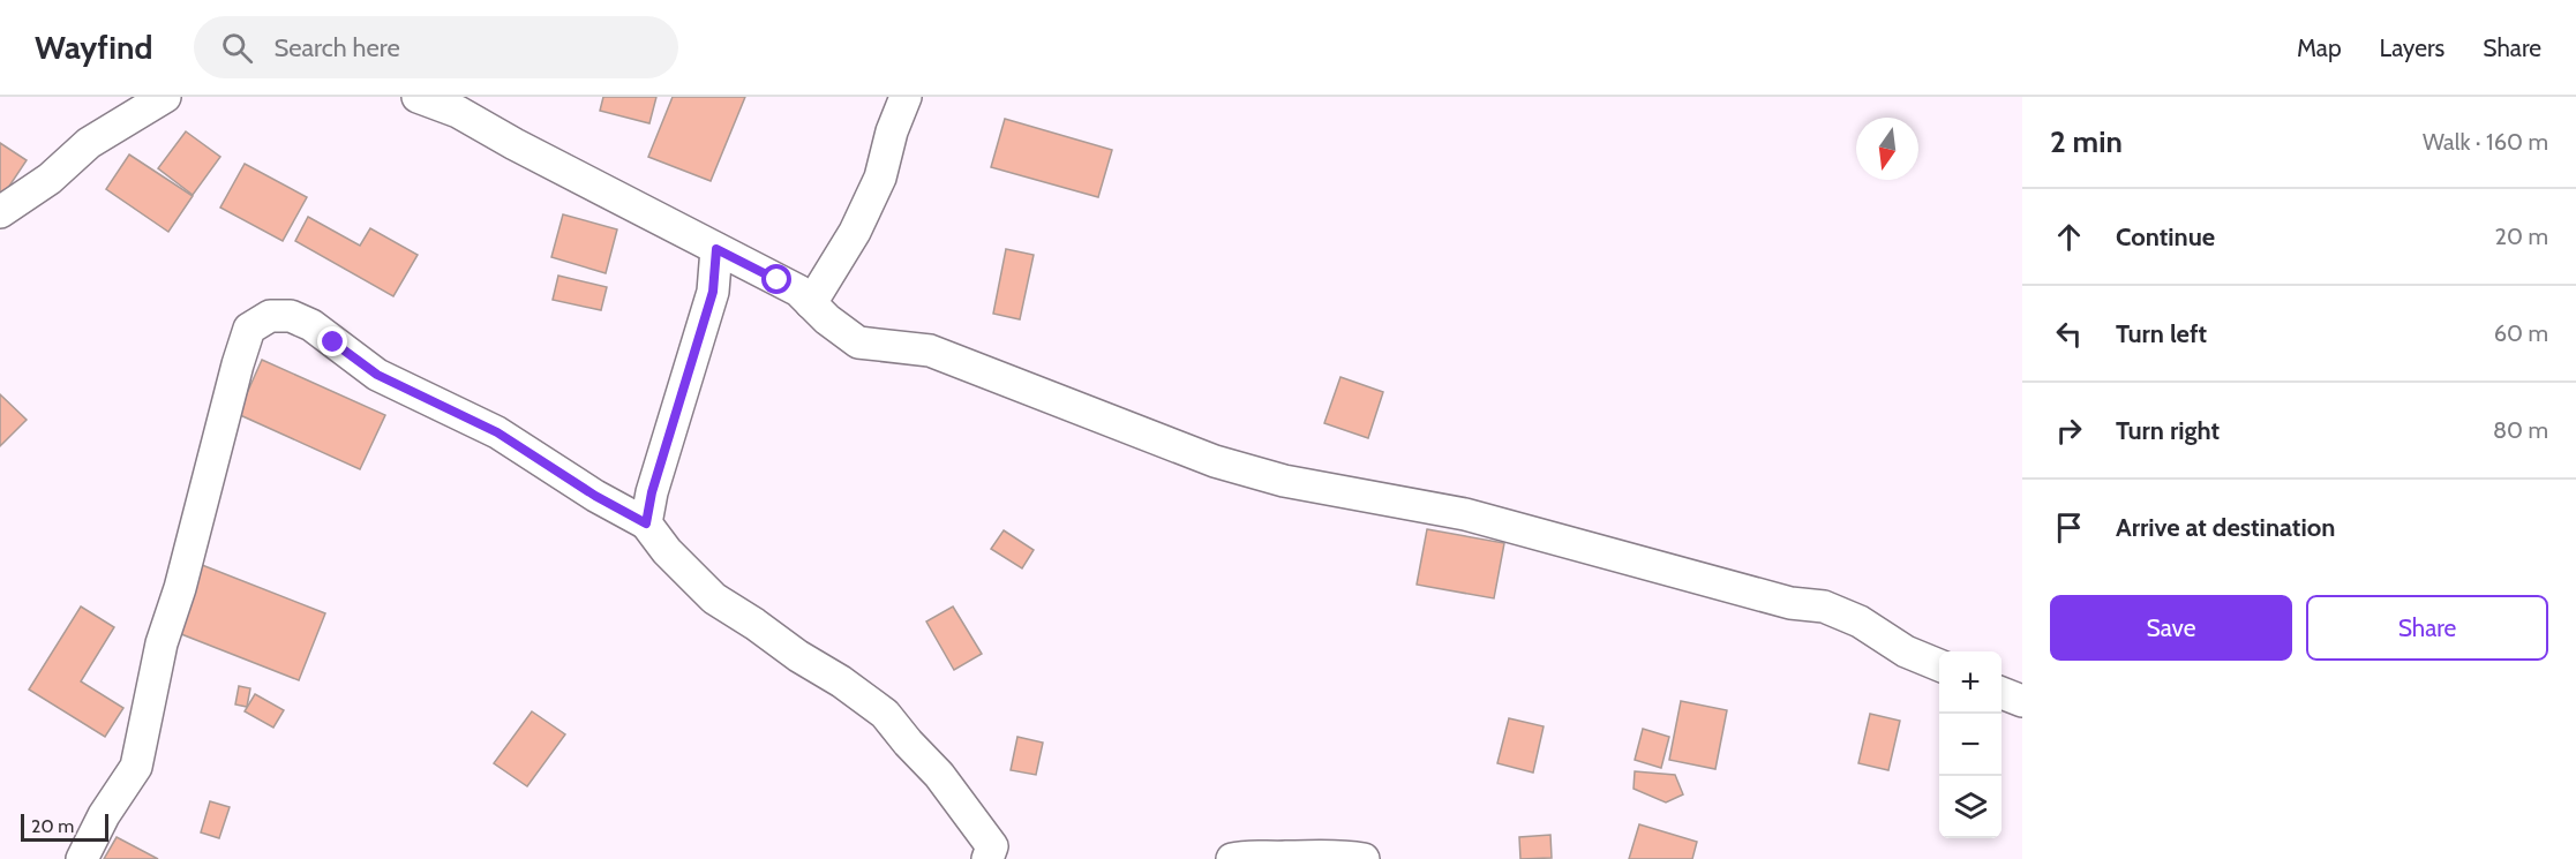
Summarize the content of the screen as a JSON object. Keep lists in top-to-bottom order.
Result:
{
  "scale_bar": "20 m",
  "north": "bottom",
  "page": {
    "header": "Wayfind",
    "search": "Search here",
    "nav": ["Map", "Layers", "Share"],
    "heading": ["2 min", "Walk · 160 m"],
    "list": [
      ["Continue", "20 m"],
      ["Turn left", "60 m"],
      ["Turn right", "80 m"],
      "Arrive at destination"
    ],
    "buttons": ["Save", "Share"],
    "map_buttons": ["+", "−"],
    "scale": "20 m"
  }
}
